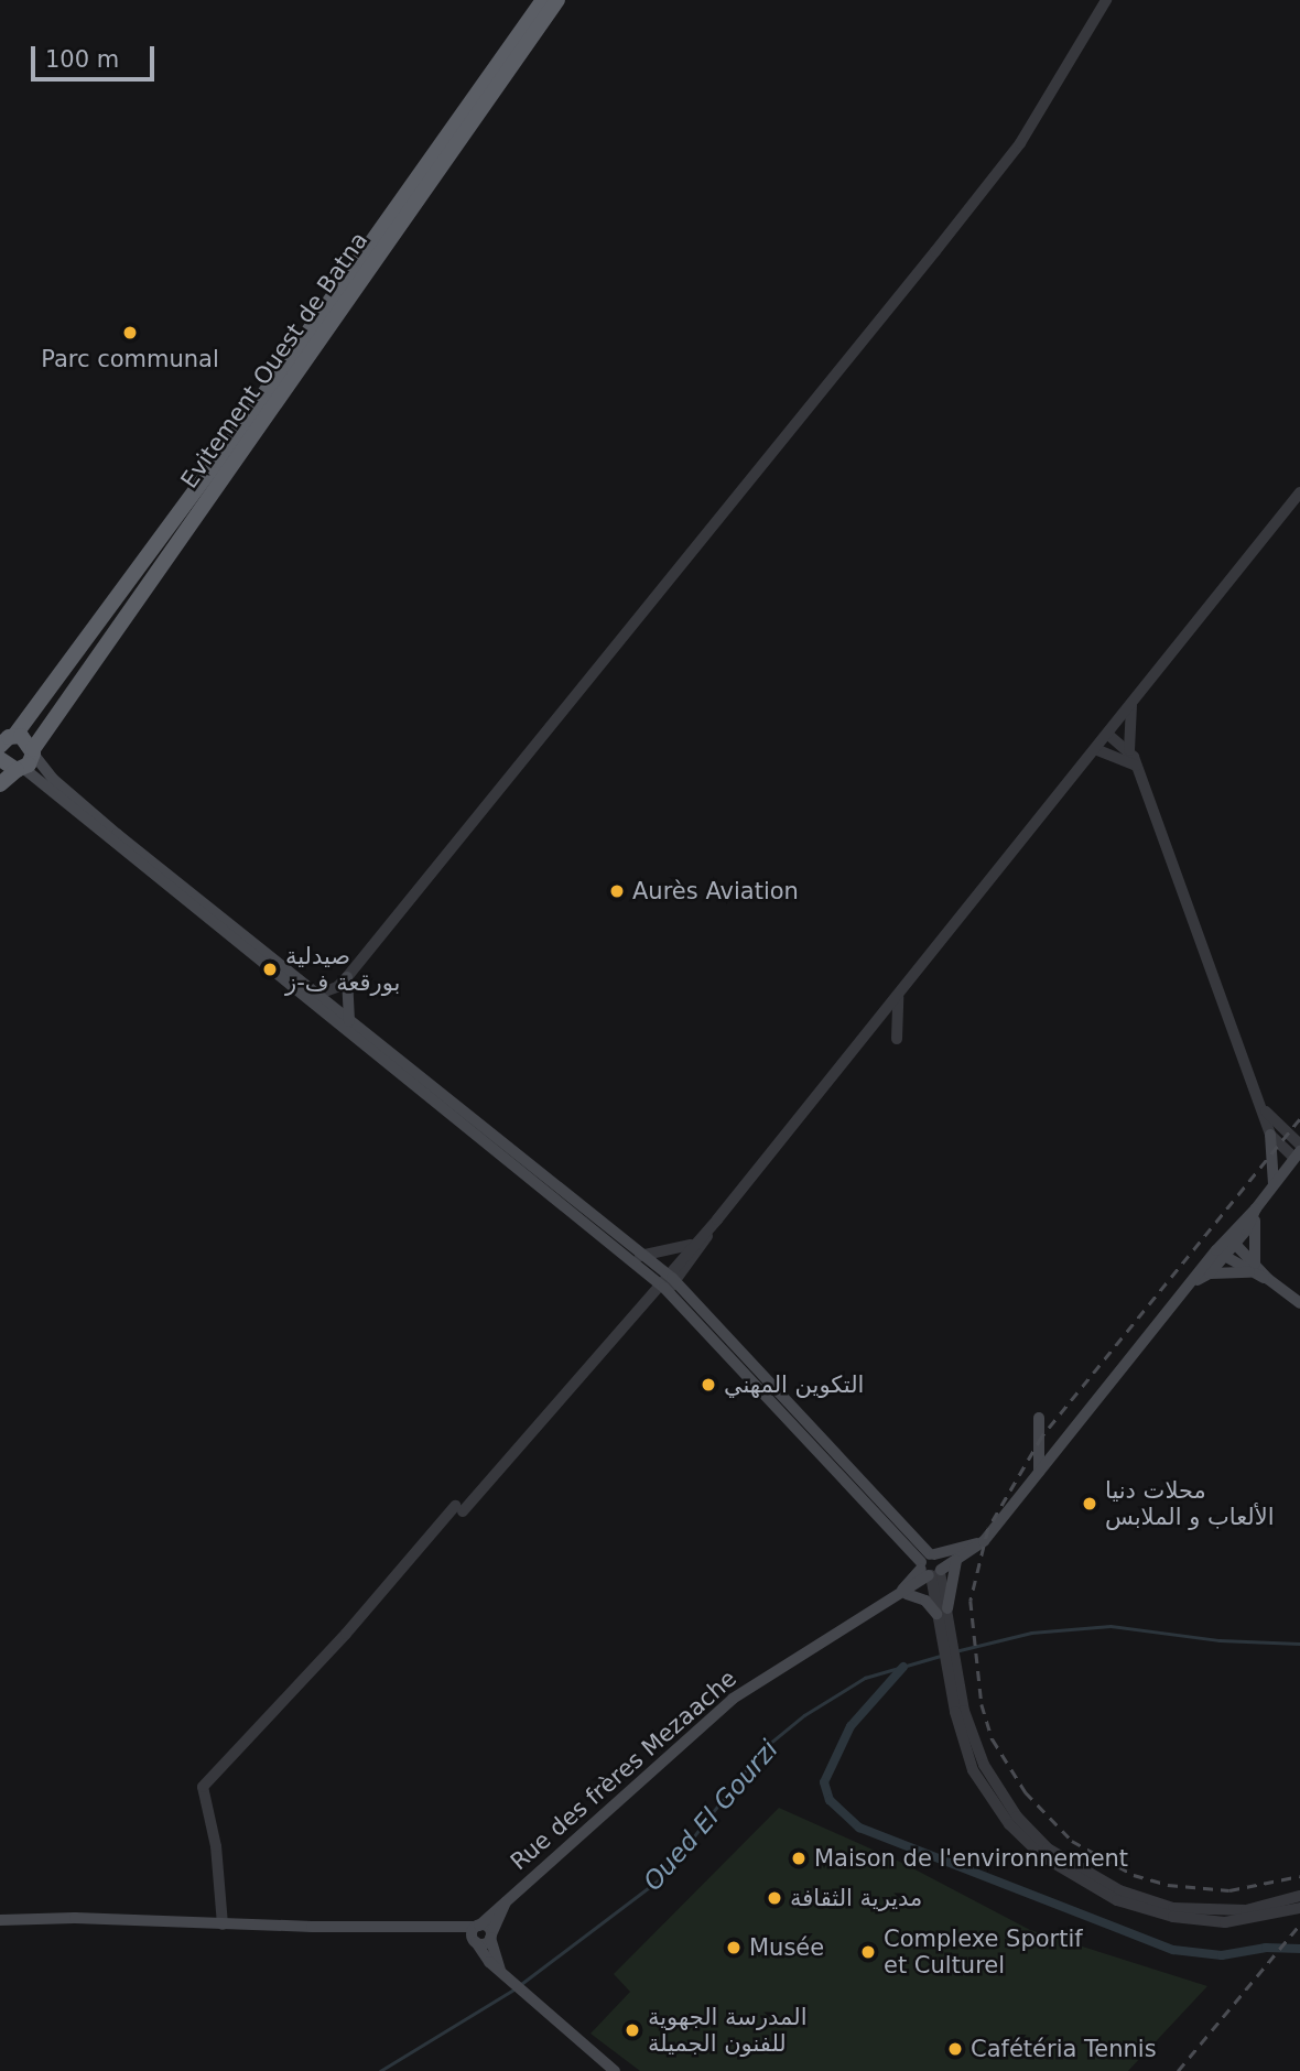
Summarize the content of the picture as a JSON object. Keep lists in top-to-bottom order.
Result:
{
  "streets": {
    "highway": ["Evitement Ouest de Batna"],
    "main road": ["Rue des frères Mezaache"]
  },
  "water": ["Oued El Gourzi"],
  "places": [
    "Parc communal",
    "Aurès Aviation",
    "صيدلية بورقعة ف-ز",
    "التكوين المهني",
    "محلات دنيا الألعاب و الملابس",
    "Maison de l'environnement",
    "مديرية الثقافة",
    "Musée",
    "Complexe Sportif et Culturel",
    "المدرسة الجهوية للفنون الجميلة",
    "Cafétéria Tennis"
  ],
  "scale_bar": "100 m"
}
